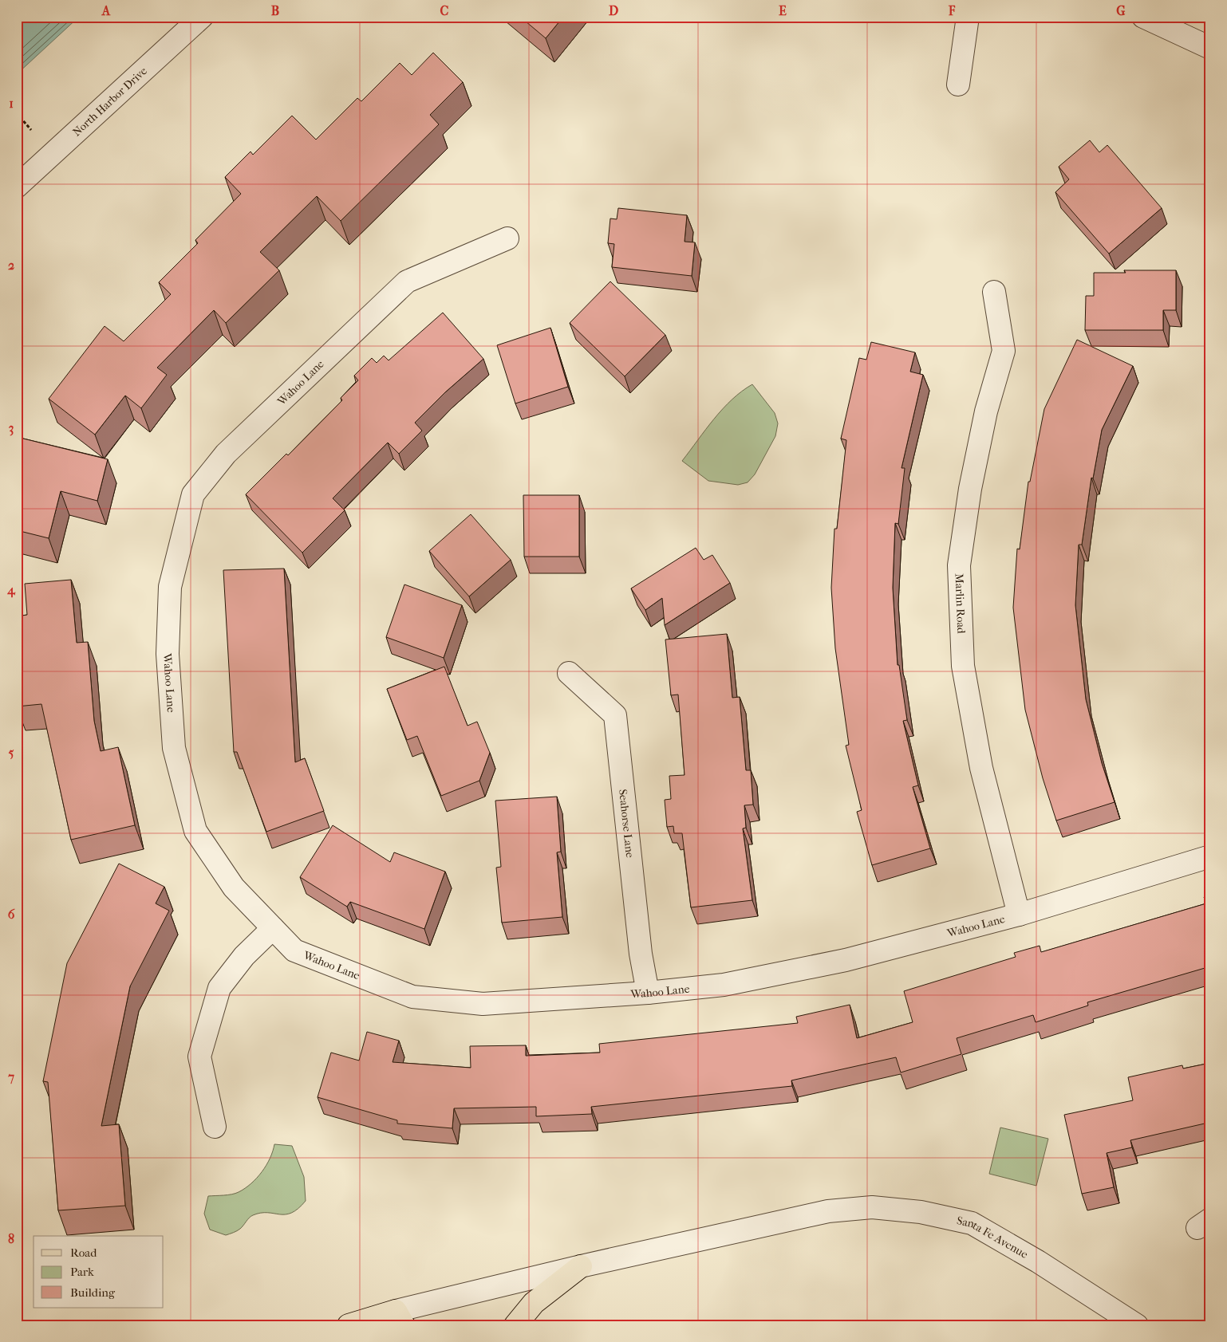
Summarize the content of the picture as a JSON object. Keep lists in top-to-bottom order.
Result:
{
  "streets": {
    "street": [
      "North Harbor Drive",
      "Wahoo Lane",
      "Marlin Road",
      "Seahorse Lane",
      "Santa Fe Avenue"
    ]
  },
  "crossings": [
    ["Wahoo Lane", "Marlin Road"],
    ["Wahoo Lane", "Seahorse Lane"]
  ],
  "legend": ["Road", "Park", "Building"],
  "grid": {
    "columns": [
      "A",
      "B",
      "C",
      "D",
      "E",
      "F",
      "G"
    ],
    "rows": [
      "1",
      "2",
      "3",
      "4",
      "5",
      "6",
      "7",
      "8"
    ]
  }
}
